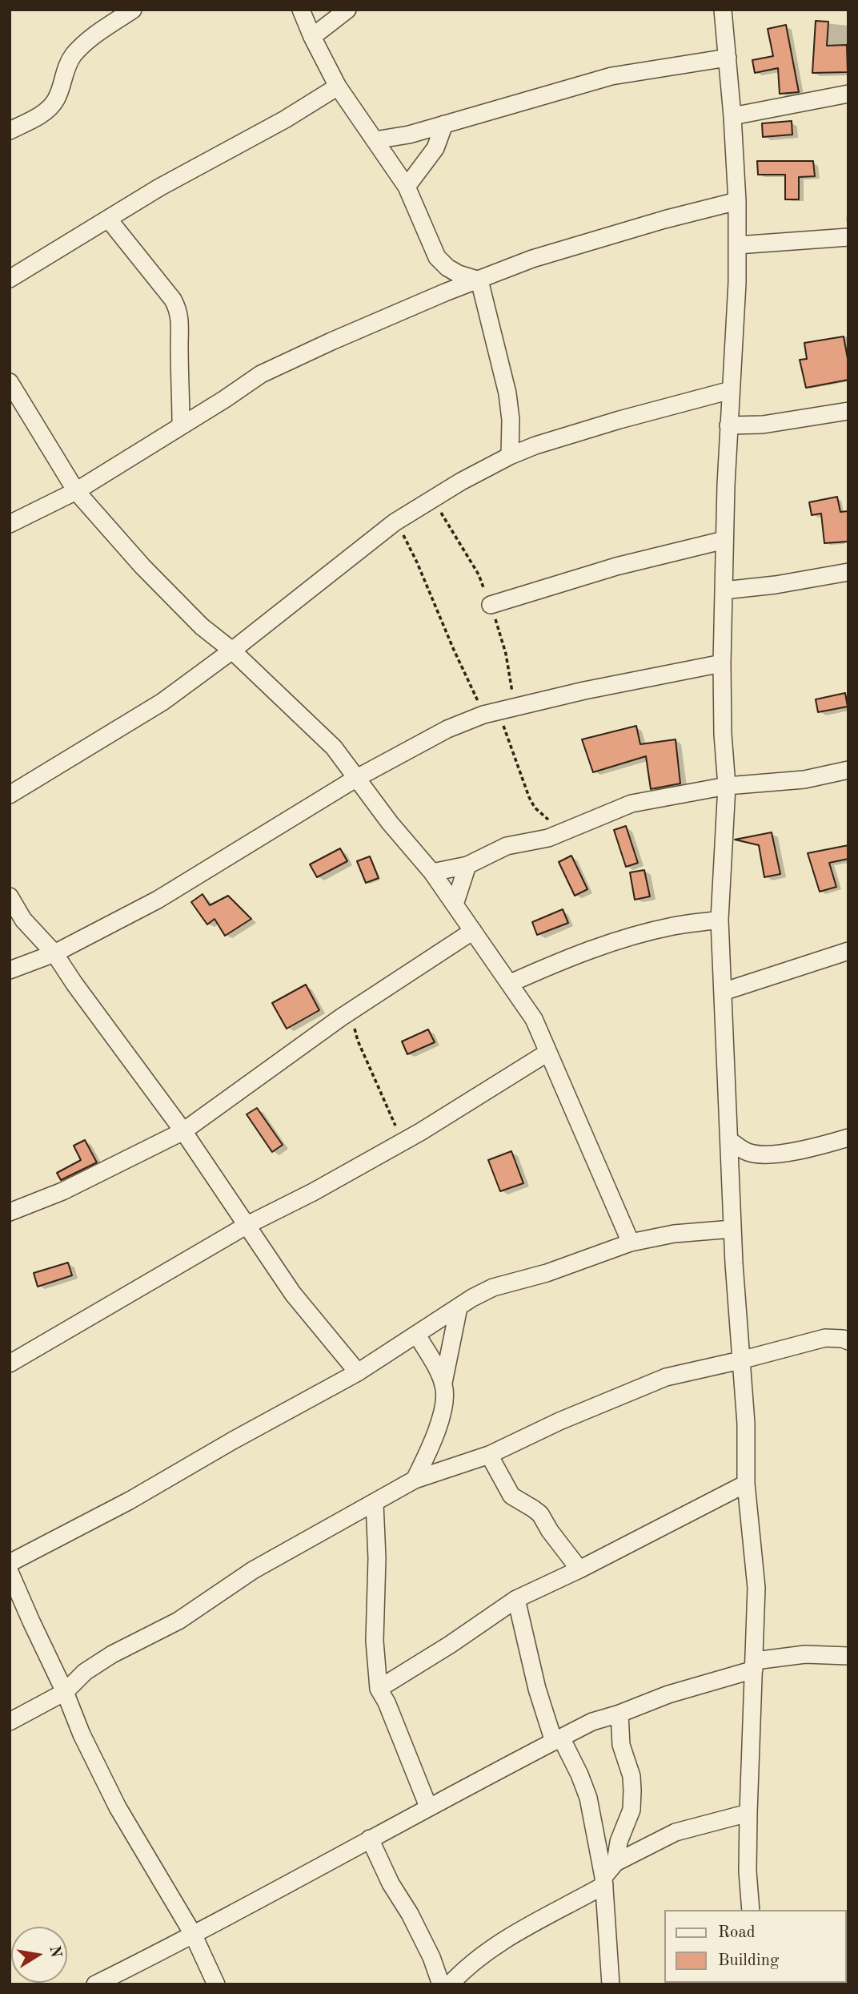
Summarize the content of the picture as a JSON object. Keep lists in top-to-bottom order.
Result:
{
  "legend": ["Road", "Building"],
  "north": "right"
}
